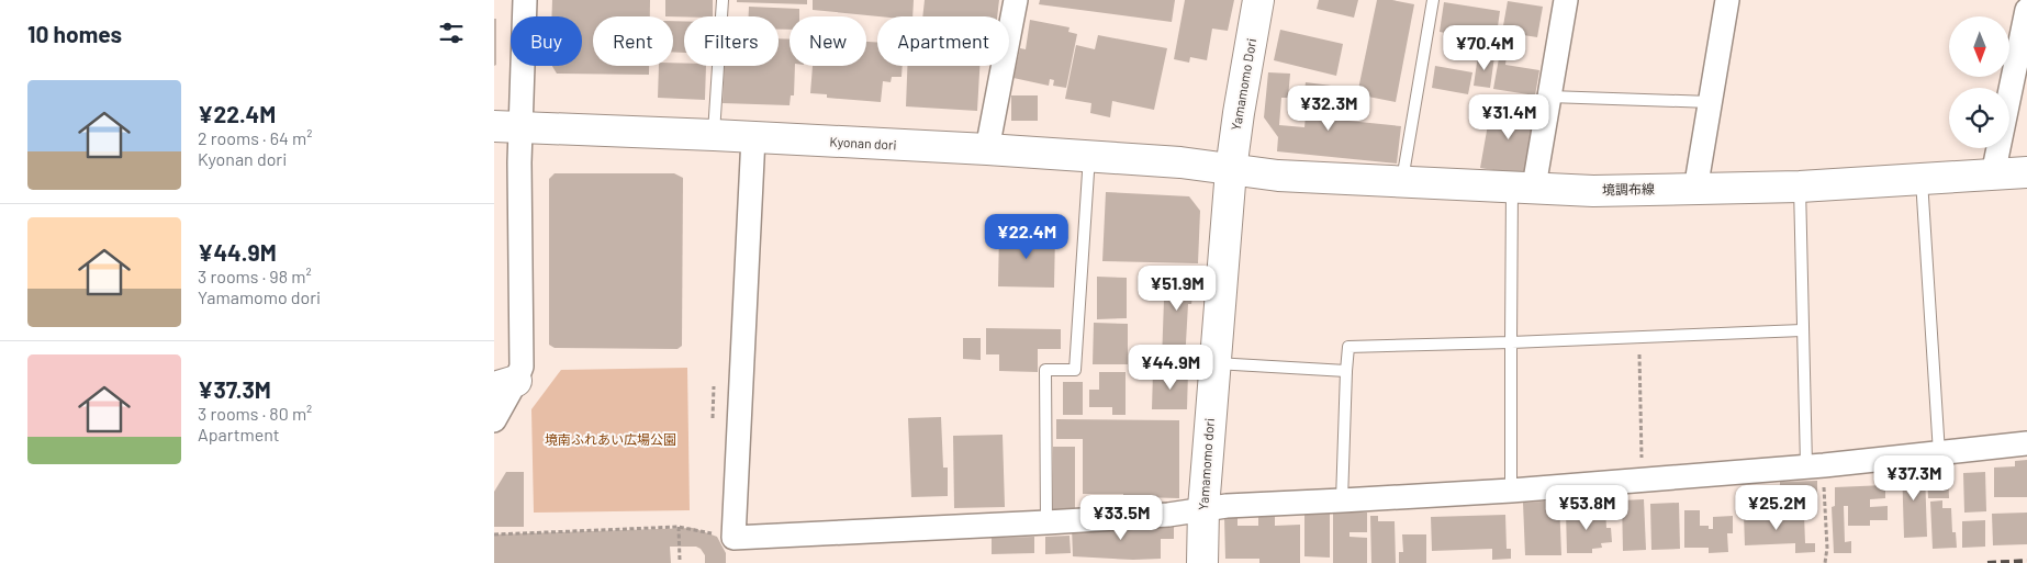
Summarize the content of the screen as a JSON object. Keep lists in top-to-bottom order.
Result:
{
  "streets": {
    "street": [
      "Yamamomo Dori",
      "Kyonan dori",
      "境調布線",
      "Yamamomo dori"
    ]
  },
  "crossings": [
    ["Yamamomo Dori", "Kyonan dori"],
    ["Yamamomo Dori", "境調布線"],
    ["Yamamomo Dori", "Yamamomo dori"],
    ["Kyonan dori", "境調布線"],
    ["Kyonan dori", "Yamamomo dori"],
    ["境調布線", "Yamamomo dori"]
  ],
  "parks": ["境南ふれあい広場公園"],
  "north": "bottom",
  "page": {
    "heading": "10 homes",
    "chip": [
      "Buy",
      "Rent",
      "Filters",
      "New",
      "Apartment"
    ],
    "price": [
      "¥70.4M",
      "¥32.3M",
      "¥31.4M",
      "¥22.4M",
      "¥51.9M",
      "¥44.9M",
      "¥37.3M",
      "¥53.8M",
      "¥25.2M",
      "¥33.5M"
    ],
    "list": [
      {
        "name": "¥22.4M",
        "note": "2 rooms · 64 m² · Kyonan dori"
      },
      {
        "name": "¥44.9M",
        "note": "3 rooms · 98 m² · Yamamomo dori"
      },
      {
        "name": "¥37.3M",
        "note": "3 rooms · 80 m² · Apartment"
      }
    ]
  }
}
